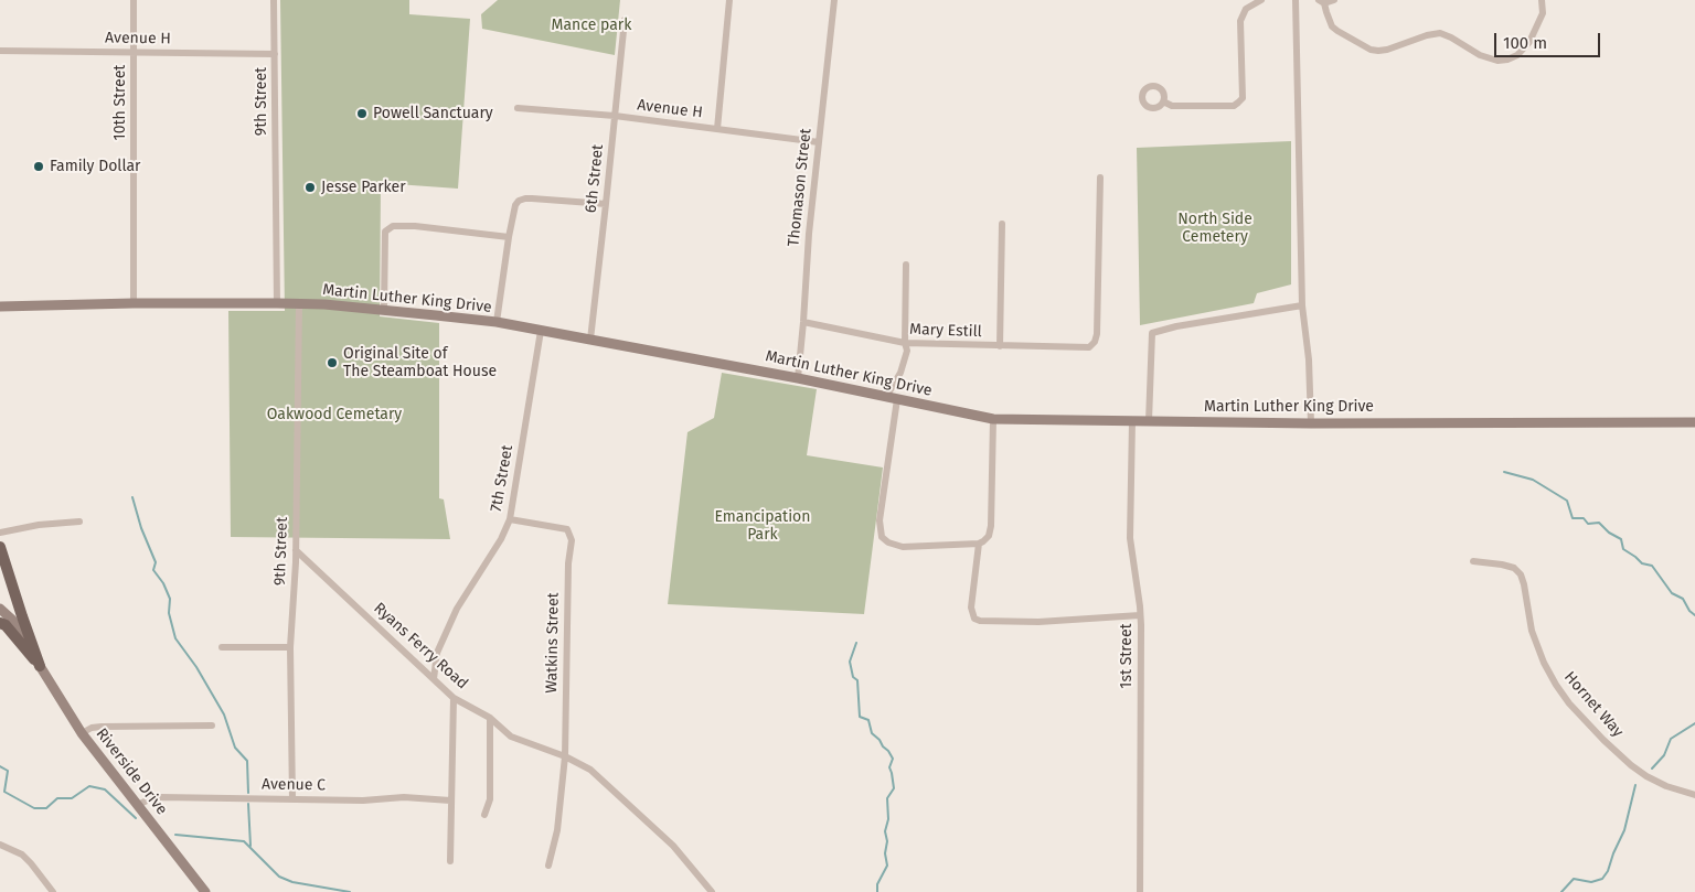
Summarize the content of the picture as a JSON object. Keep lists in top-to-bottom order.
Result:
{
  "streets": {
    "street": [
      "Avenue H",
      "9th Street",
      "10th Street",
      "6th Street",
      "Thomason Street",
      "Martin Luther King Drive",
      "Mary Estill",
      "7th Street",
      "Watkins Street",
      "Ryans Ferry Road",
      "1st Street",
      "Hornet Way",
      "Riverside Drive",
      "Avenue C"
    ]
  },
  "crossings": [
    ["Avenue H", "9th Street"],
    ["Avenue H", "10th Street"],
    ["Avenue H", "6th Street"],
    ["Avenue H", "Thomason Street"],
    ["9th Street", "Martin Luther King Drive"],
    ["9th Street", "Ryans Ferry Road"],
    ["9th Street", "Avenue C"],
    ["10th Street", "Martin Luther King Drive"],
    ["6th Street", "Martin Luther King Drive"],
    ["Thomason Street", "Martin Luther King Drive"],
    ["Thomason Street", "Mary Estill"],
    ["Martin Luther King Drive", "7th Street"],
    ["Martin Luther King Drive", "1st Street"],
    ["7th Street", "Watkins Street"],
    ["7th Street", "Ryans Ferry Road"],
    ["Watkins Street", "Ryans Ferry Road"],
    ["Riverside Drive", "Avenue C"]
  ],
  "parks": [
    "Mance park",
    "North Side Cemetery",
    "Oakwood Cemetary",
    "Emancipation Park"
  ],
  "places": [
    "Powell Sanctuary",
    "Family Dollar",
    "Jesse Parker",
    "Original Site of The Steamboat House"
  ],
  "scale_bar": "100 m"
}
